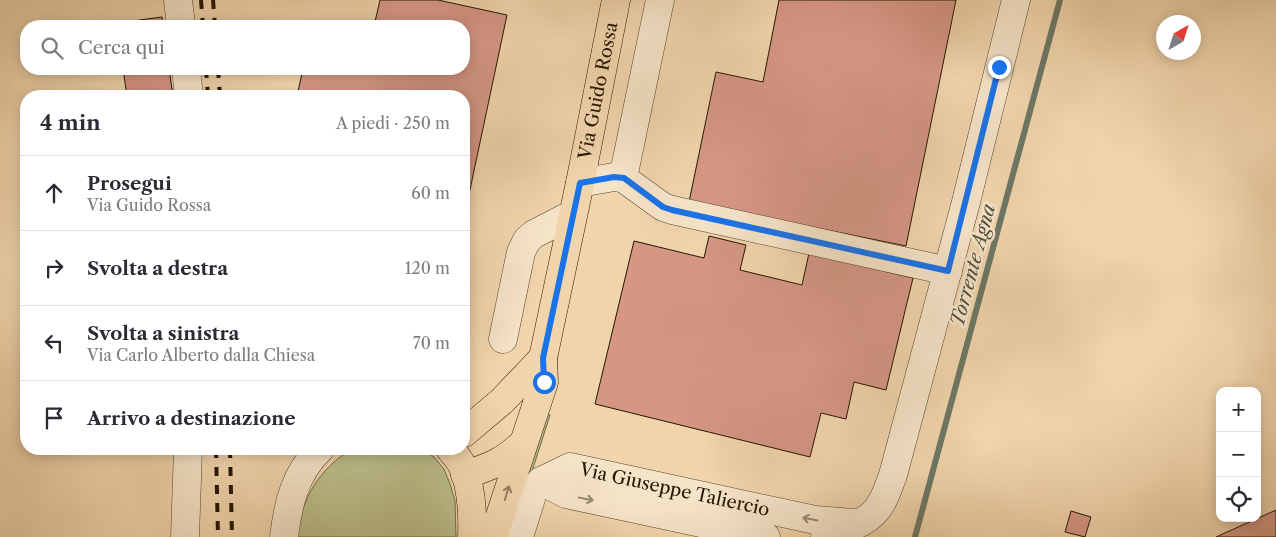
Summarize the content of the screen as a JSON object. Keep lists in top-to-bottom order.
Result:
{
  "streets": {
    "main road": ["Via Guido Rossa"],
    "street": ["Via Giuseppe Taliercio"]
  },
  "water": ["Torrente Agna"],
  "north": "top right",
  "page": {
    "search": "Cerca qui",
    "heading": ["4 min", "A piedi · 250 m"],
    "list": [
      ["Prosegui", "Via Guido Rossa", "60 m"],
      ["Svolta a destra", "120 m"],
      ["Svolta a sinistra", "Via Carlo Alberto dalla Chiesa", "70 m"],
      "Arrivo a destinazione"
    ],
    "map_buttons": ["+", "−"]
  }
}
